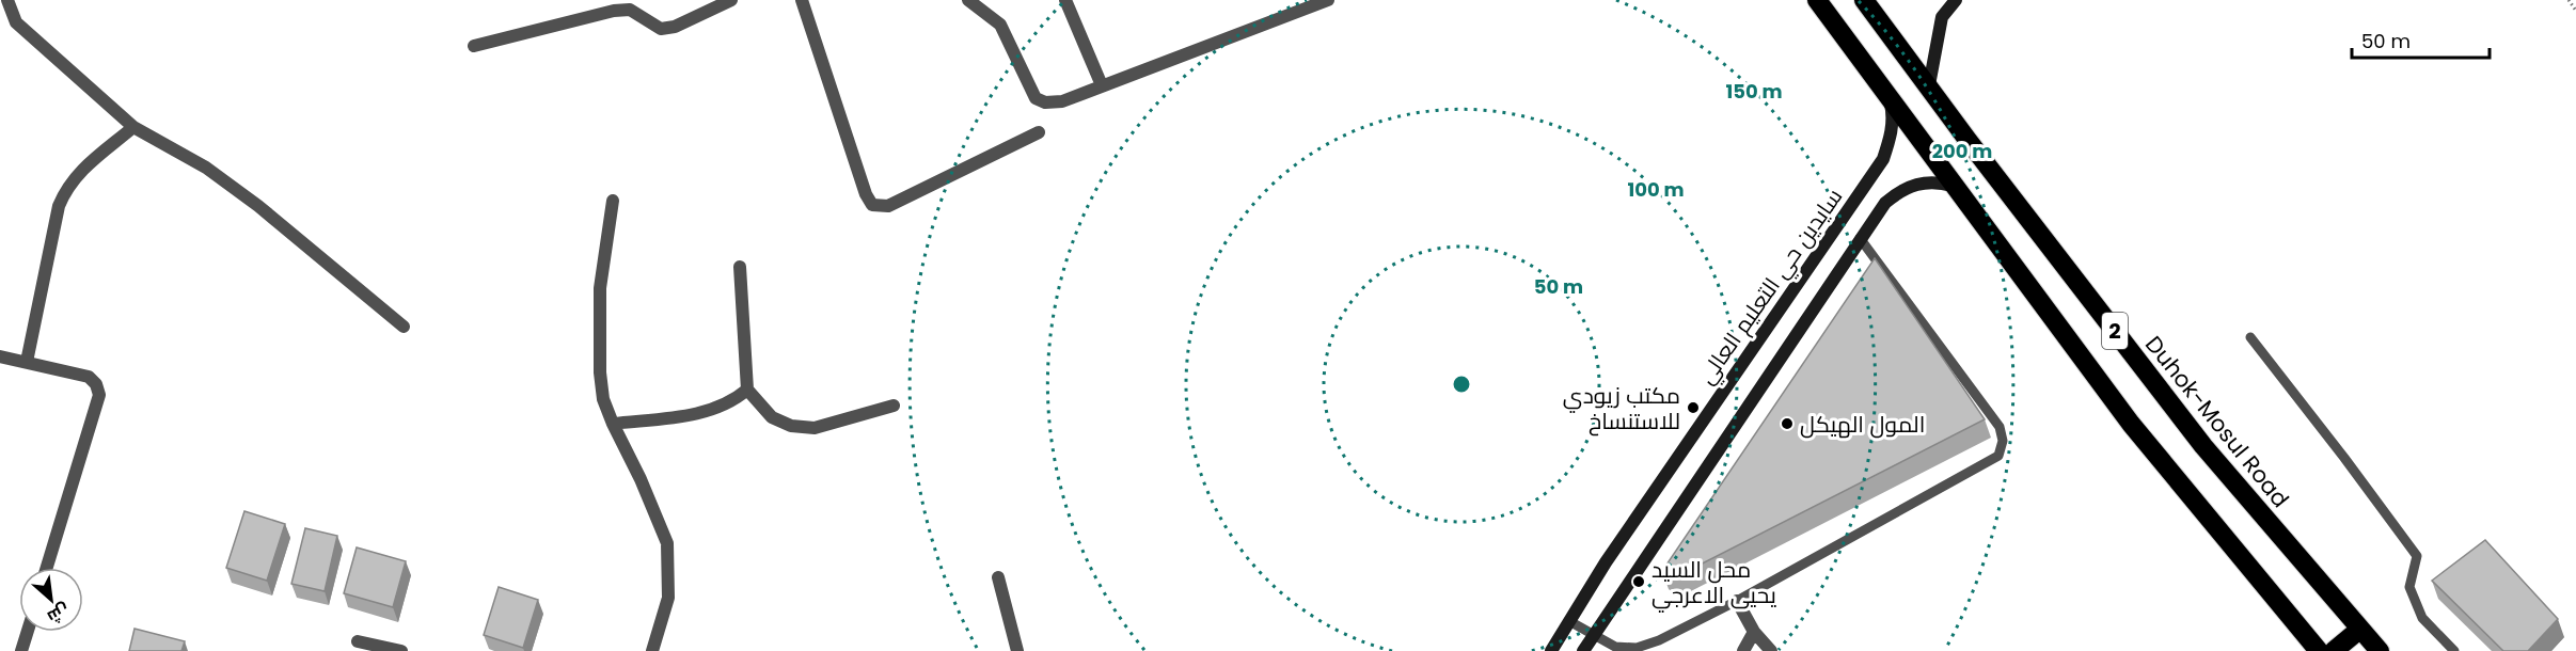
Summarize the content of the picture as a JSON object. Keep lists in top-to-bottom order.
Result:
{
  "streets": {
    "highway": ["2", "Duhok-Mosul Road"],
    "main road": ["سايدين حي التعليم العالي"]
  },
  "crossings": [
    ["سايدين حي التعليم العالي", "2"]
  ],
  "places": ["مكتب زيودي للاستنساخ", "المول الهيكل", "محل السيد يحيى الاعرجي"],
  "scale_bar": "50 m",
  "north": "bottom right",
  "rings": [
    "150 m",
    "200 m",
    "100 m",
    "50 m"
  ]
}
